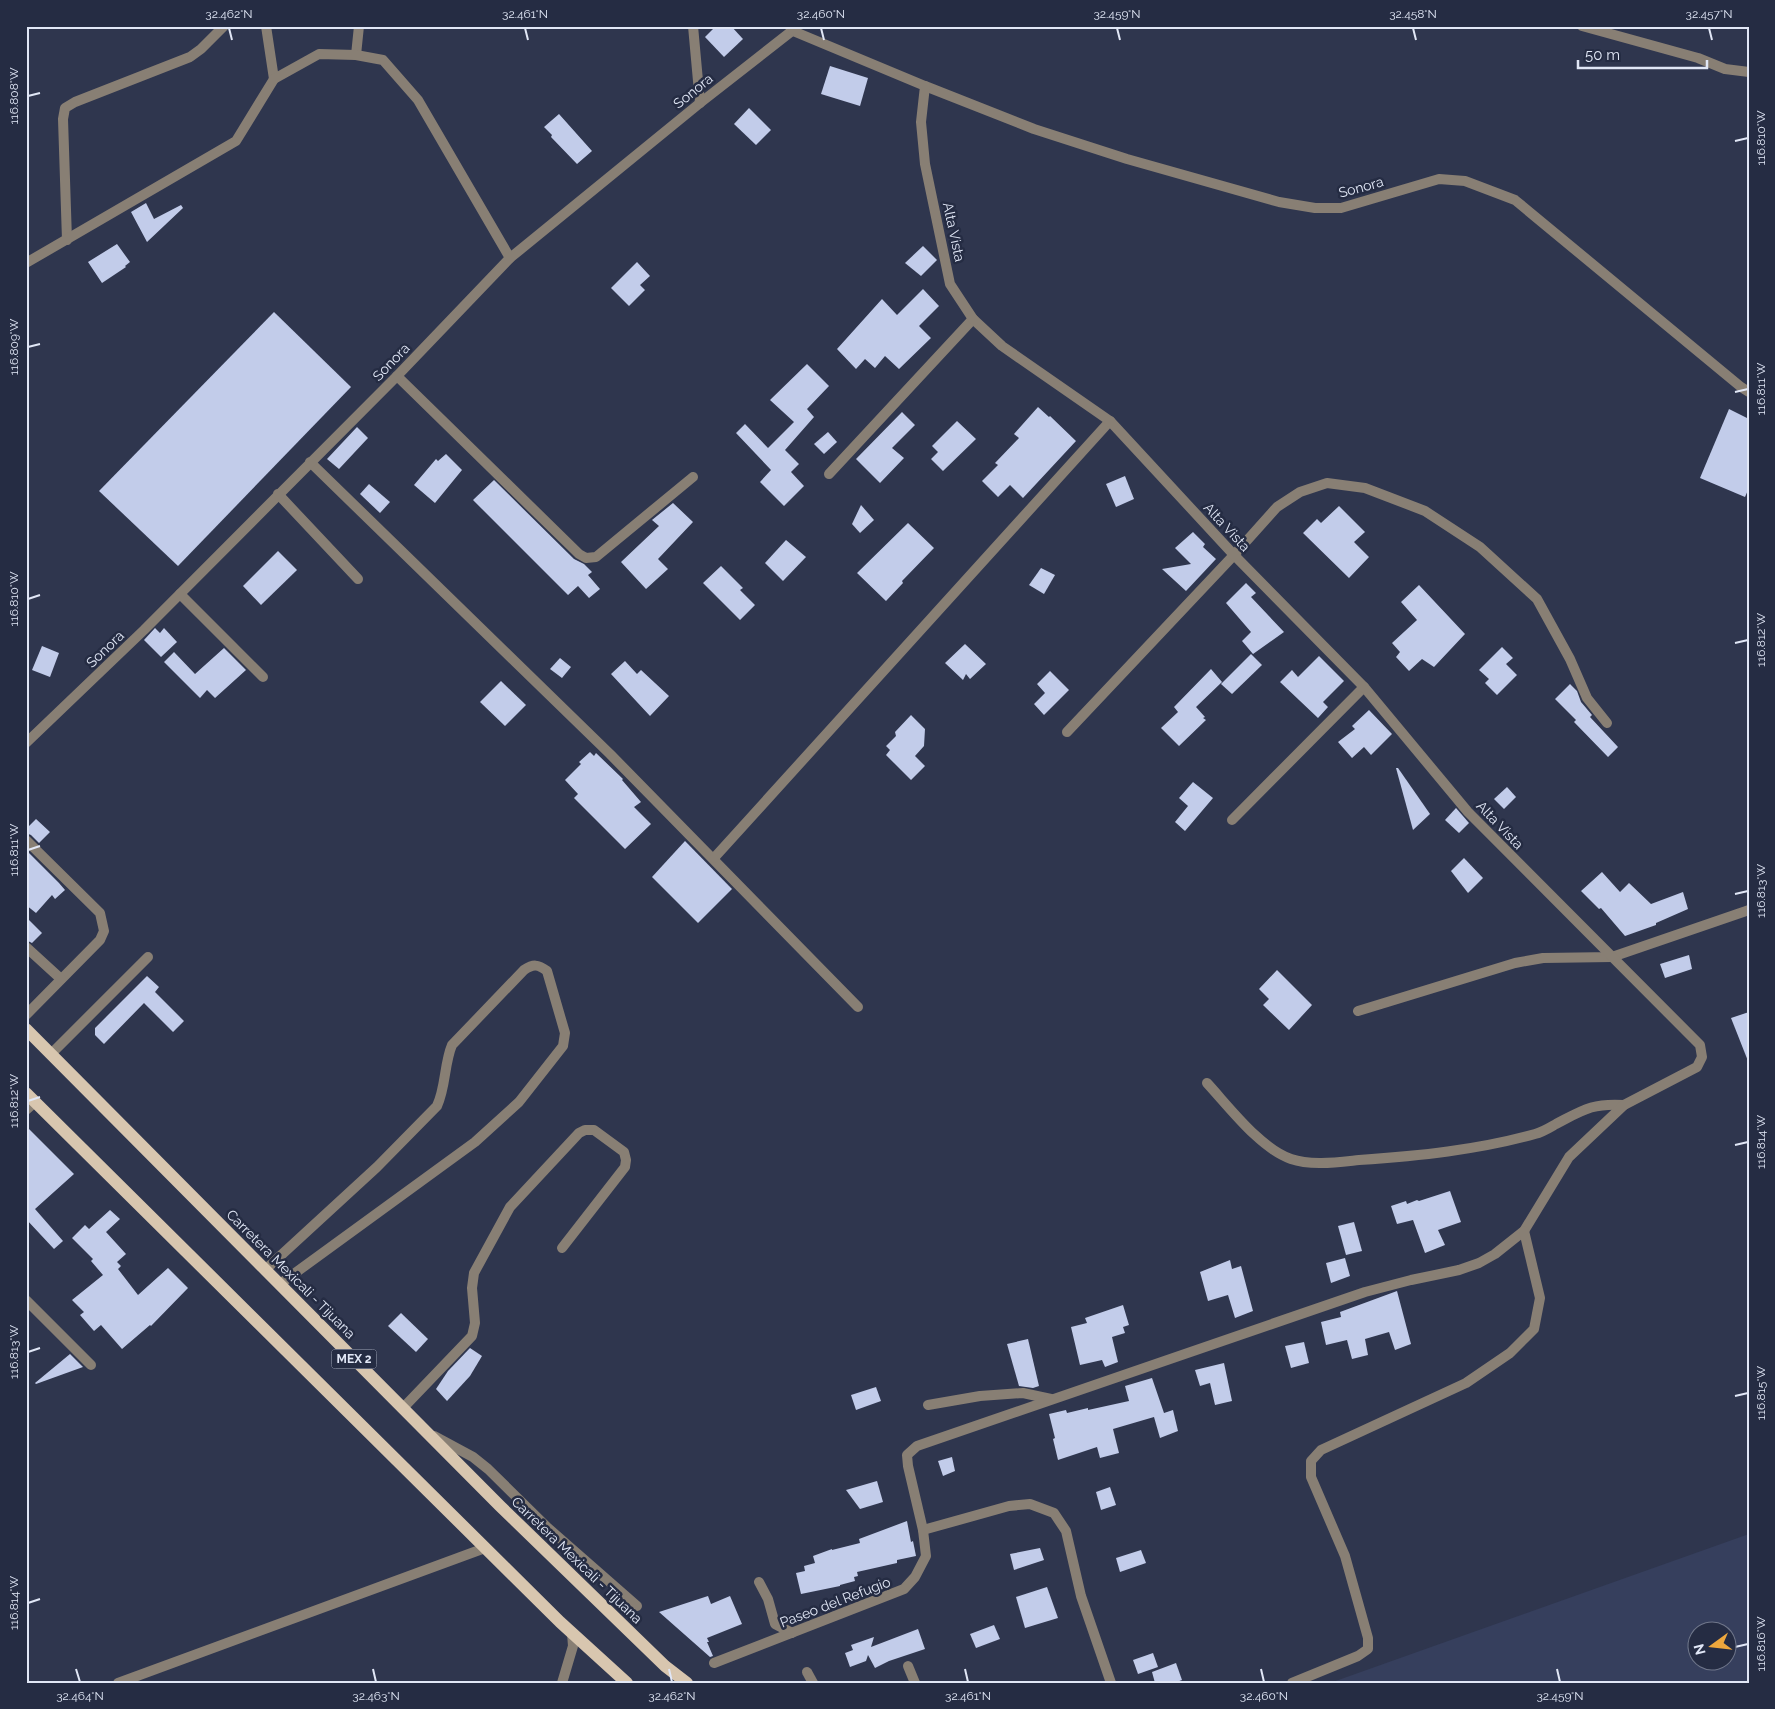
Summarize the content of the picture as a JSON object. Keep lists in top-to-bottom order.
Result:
{
  "streets": {
    "main road": ["Carretera Mexicali - Tijuana", "MEX 2"],
    "street": ["Sonora", "Alta Vista", "Paseo del Refugio"]
  },
  "crossings": [
    ["Sonora", "Alta Vista"]
  ],
  "scale_bar": "50 m",
  "north": "left",
  "coordinates": [
    "32.462°N",
    "32.461°N",
    "32.460°N",
    "32.459°N",
    "32.458°N",
    "32.457°N",
    "116.808°W",
    "116.810°W",
    "116.809°W",
    "116.811°W",
    "116.812°W",
    "116.813°W",
    "116.814°W",
    "116.815°W",
    "116.816°W",
    "32.464°N",
    "32.463°N"
  ]
}
